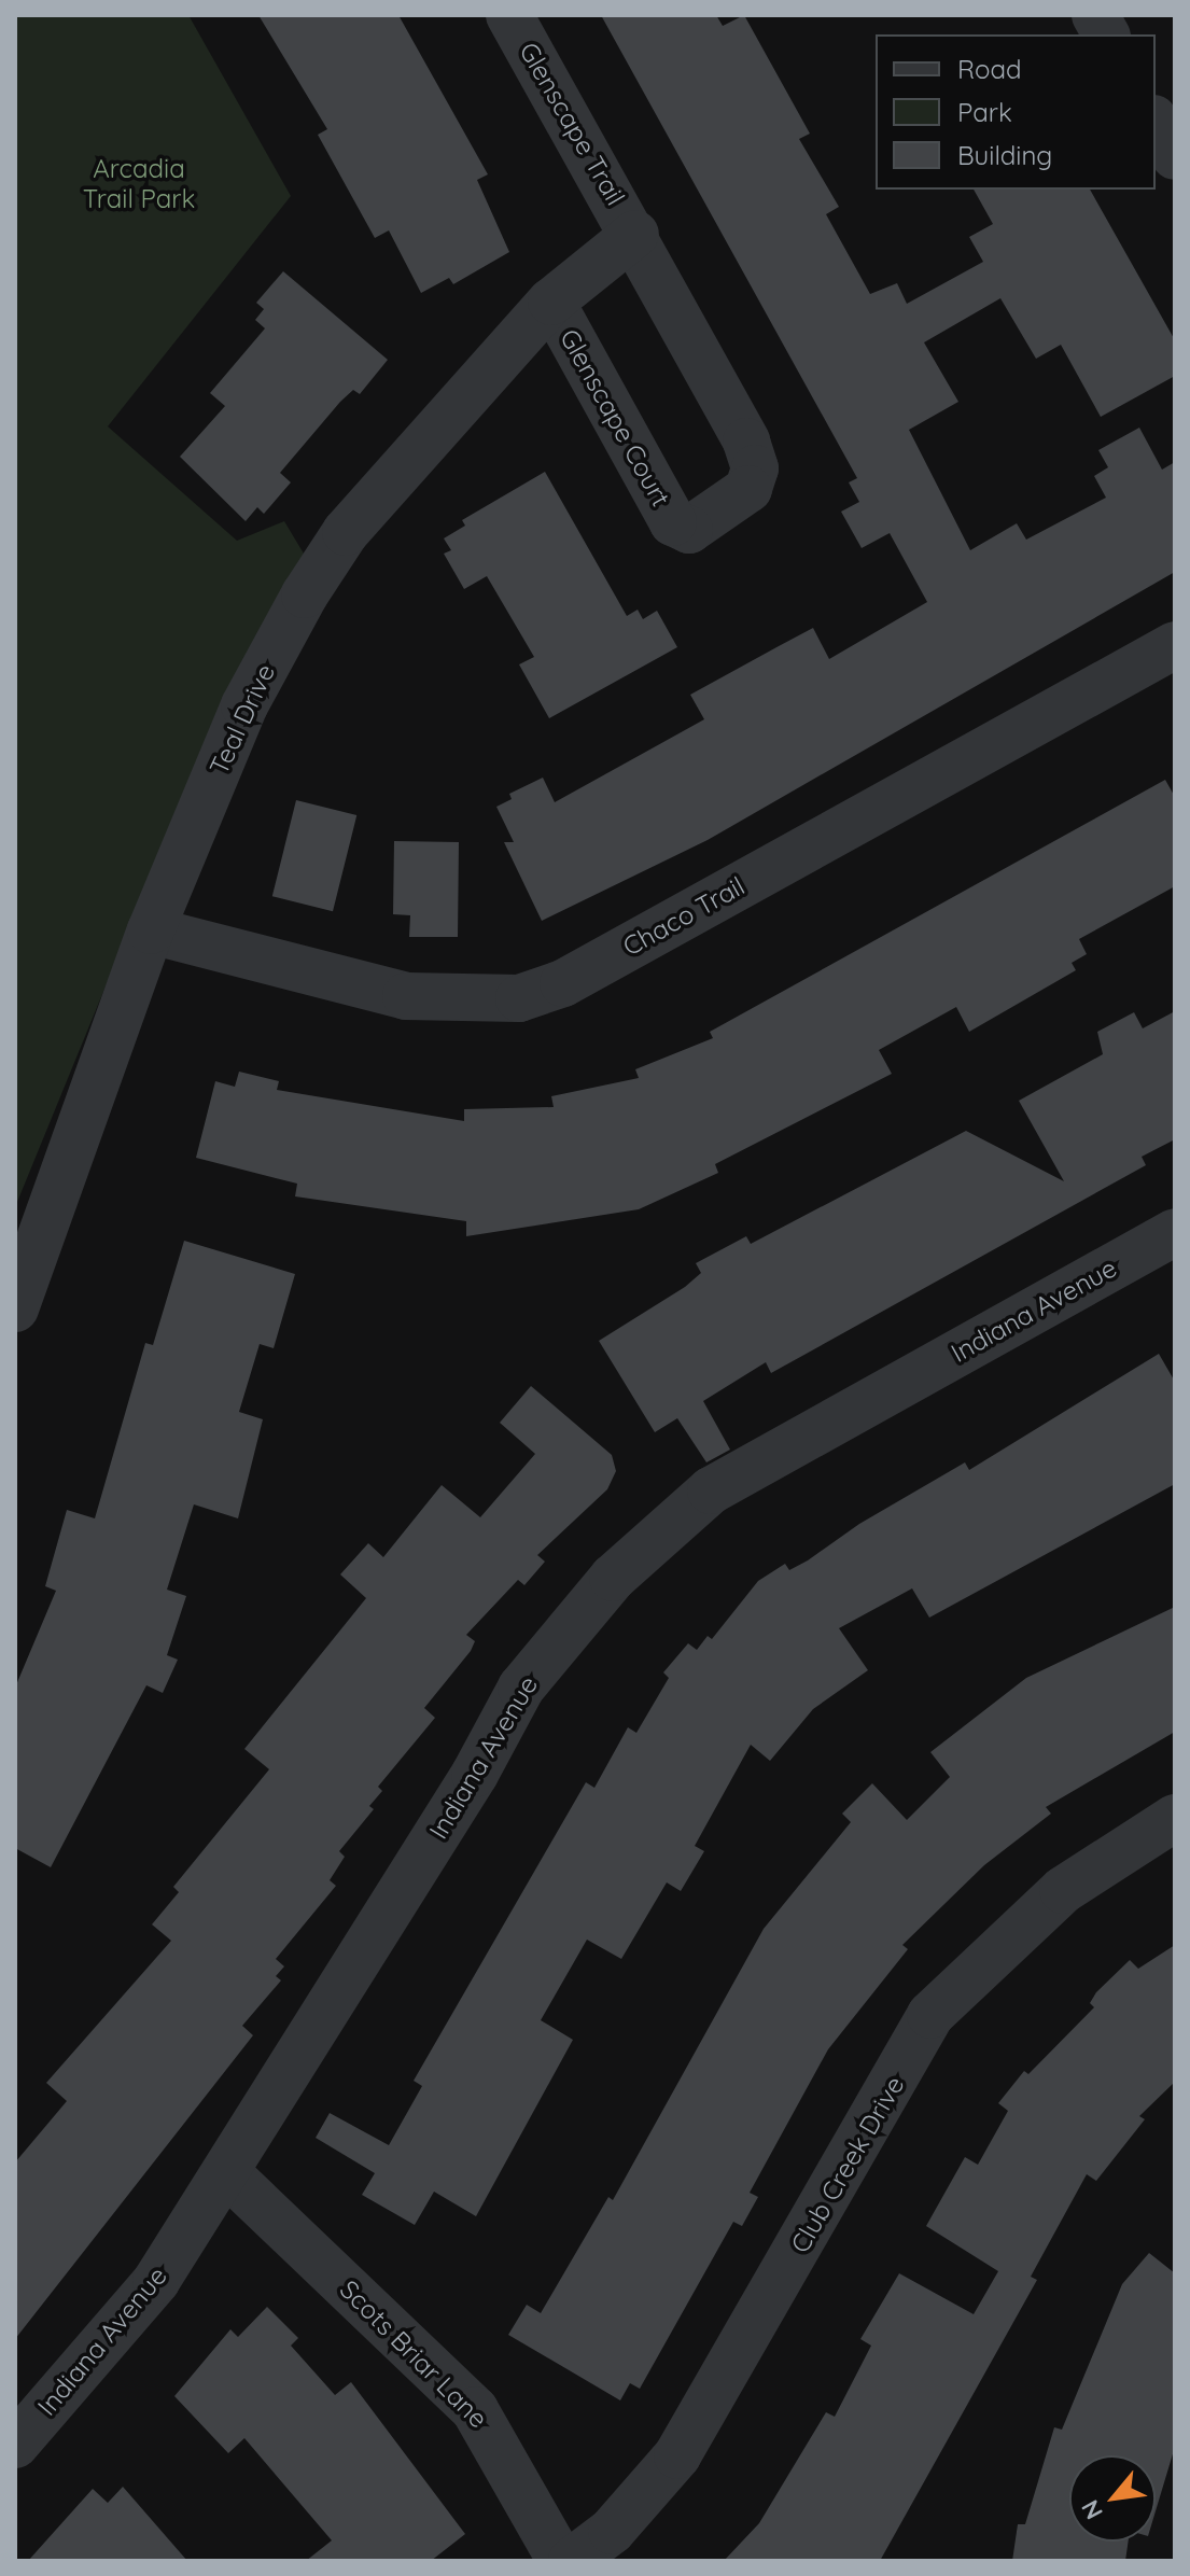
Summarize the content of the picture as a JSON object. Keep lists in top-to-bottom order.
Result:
{
  "streets": {
    "street": [
      "Glenscape Trail",
      "Glenscape Court",
      "Teal Drive",
      "Chaco Trail",
      "Indiana Avenue",
      "Club Creek Drive",
      "Scots Briar Lane"
    ]
  },
  "crossings": [
    ["Glenscape Trail", "Glenscape Court"],
    ["Glenscape Trail", "Teal Drive"],
    ["Glenscape Court", "Teal Drive"],
    ["Teal Drive", "Chaco Trail"],
    ["Indiana Avenue", "Scots Briar Lane"]
  ],
  "parks": ["Arcadia Trail Park"],
  "legend": ["Road", "Park", "Building"],
  "north": "bottom left"
}
